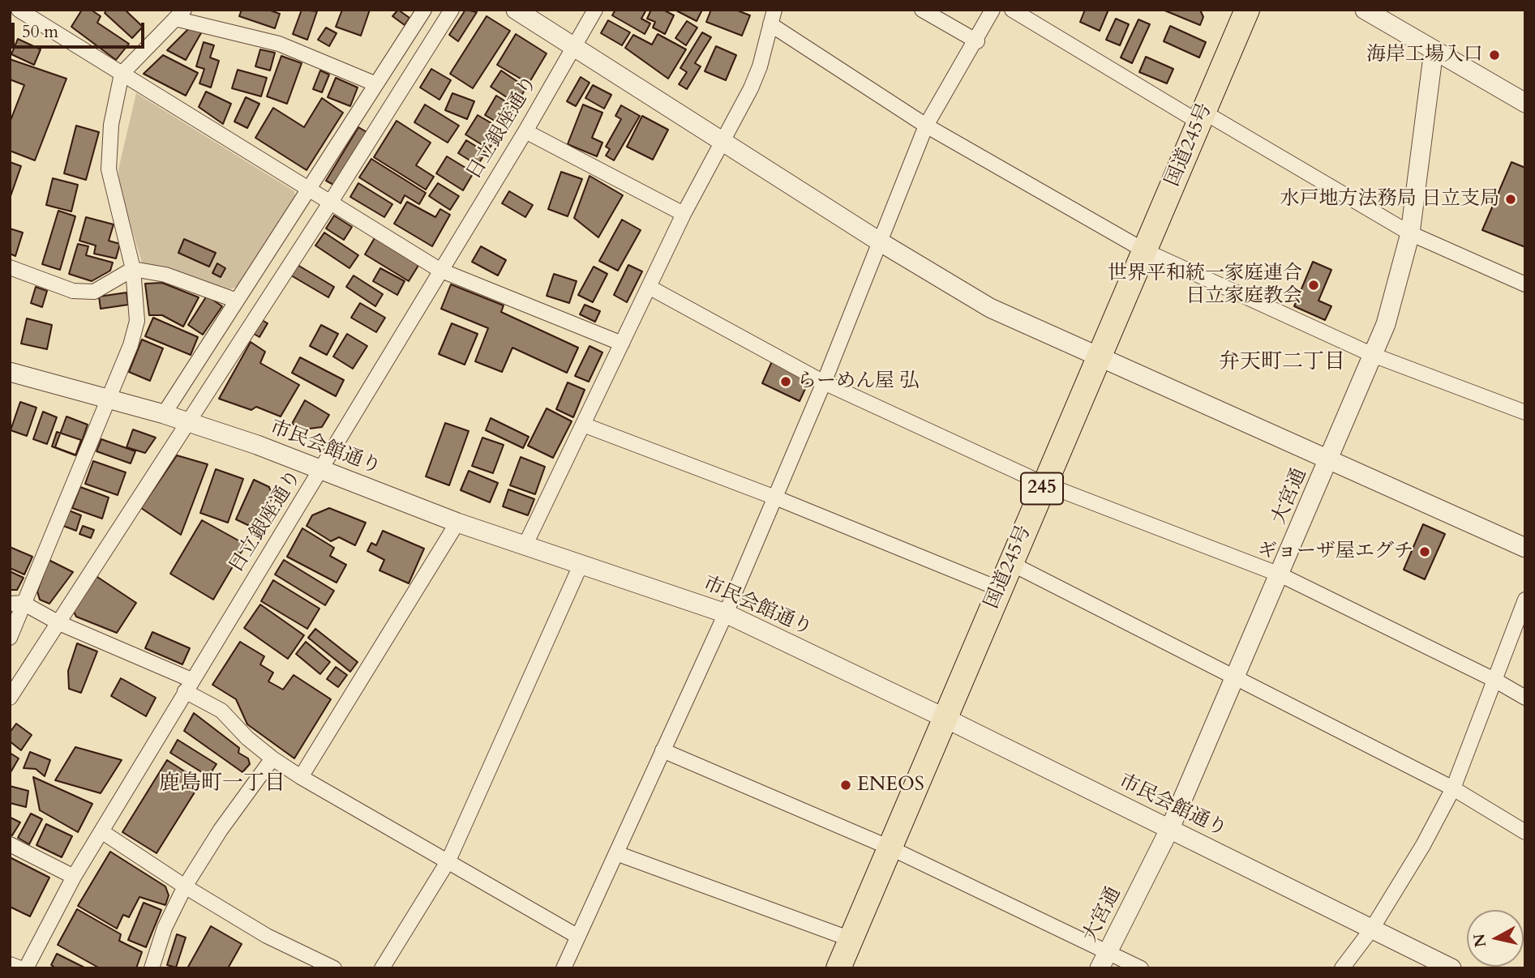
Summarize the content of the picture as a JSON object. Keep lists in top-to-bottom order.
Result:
{
  "streets": {
    "highway": ["国道245号", "245"],
    "street": ["日立銀座通り", "市民会館通り", "大宮通"]
  },
  "crossings": [
    ["日立銀座通り", "市民会館通り"],
    ["国道245号", "市民会館通り"],
    ["市民会館通り", "大宮通"]
  ],
  "districts": ["弁天町二丁目", "鹿島町一丁目"],
  "places": [
    "海岸工場入口",
    "水戸地方法務局 日立支局",
    "世界平和統一家庭連合 日立家庭教会",
    "らーめん屋 弘",
    "ギョーザ屋エグチ",
    "ENEOS"
  ],
  "scale_bar": "50 m",
  "north": "left"
}
